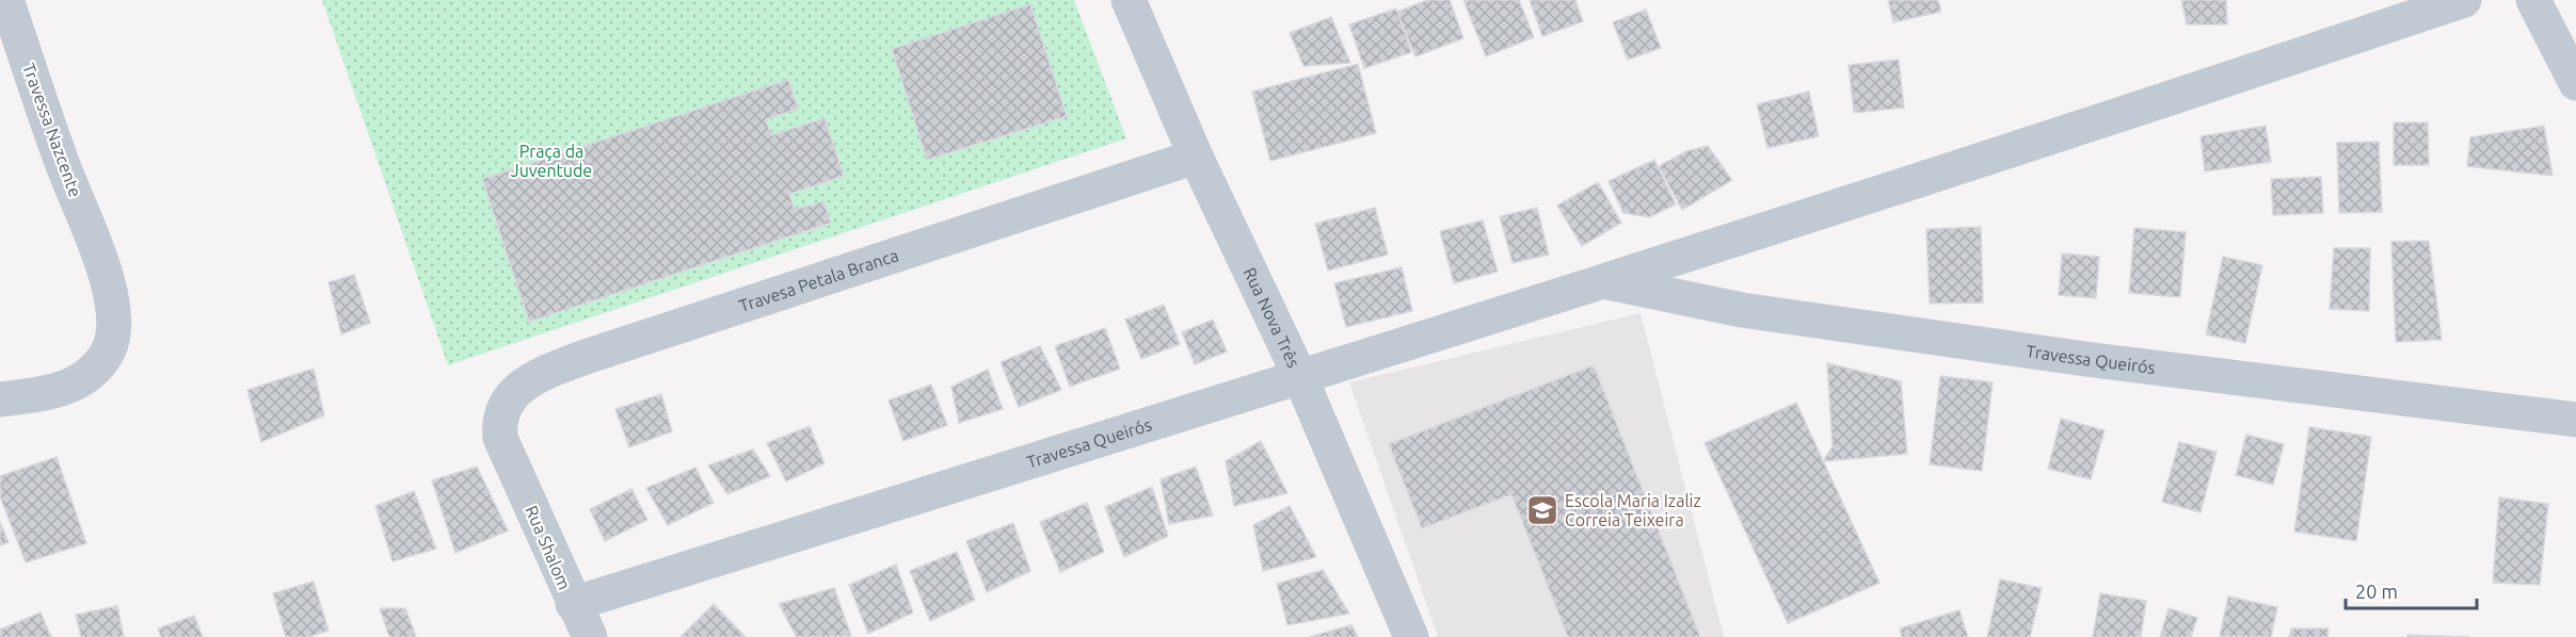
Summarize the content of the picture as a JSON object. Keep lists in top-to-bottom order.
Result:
{
  "streets": {
    "street": [
      "Travessa Nazcente",
      "Travesa Petala Branca",
      "Rua Nova Três",
      "Travessa Queirós",
      "Rua Shalom"
    ]
  },
  "crossings": [
    ["Travesa Petala Branca", "Rua Nova Três"],
    ["Travesa Petala Branca", "Rua Shalom"],
    ["Rua Nova Três", "Travessa Queirós"],
    ["Travessa Queirós", "Rua Shalom"]
  ],
  "parks": ["Praça da Juventude"],
  "places": {
    "school or university": ["Escola Maria Izaliz Correia Teixeira"]
  },
  "scale_bar": "20 m"
}
